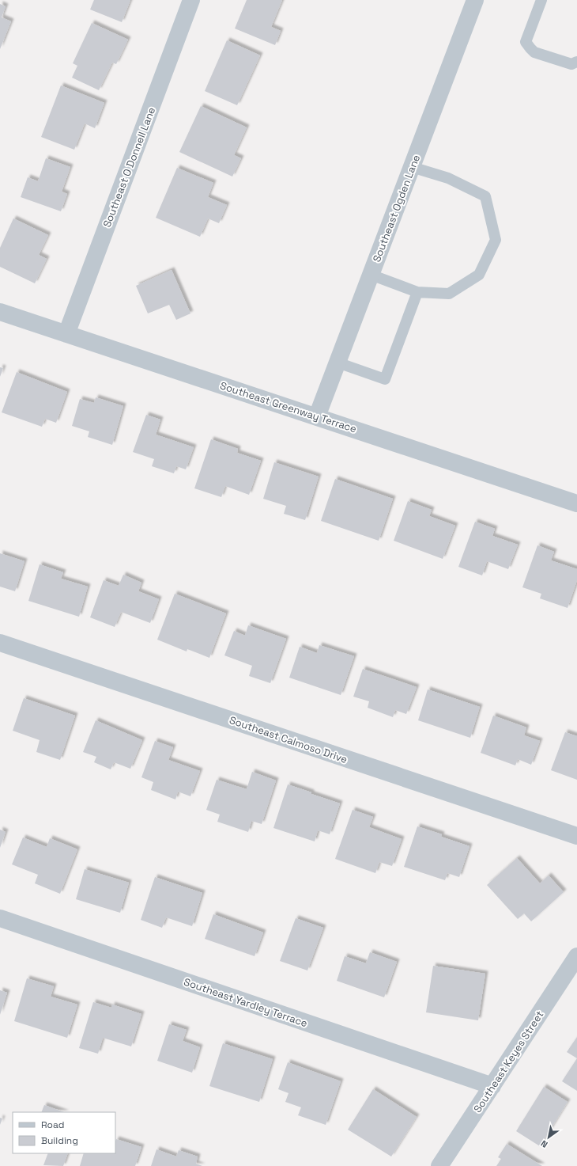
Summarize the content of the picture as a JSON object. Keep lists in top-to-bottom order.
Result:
{
  "streets": {
    "street": [
      "Southeast O Donnell Lane",
      "Southeast Ogden Lane",
      "Southeast Greenway Terrace",
      "Southeast Calmoso Drive",
      "Southeast Yardley Terrace",
      "Southeast Keyes Street"
    ]
  },
  "crossings": [
    ["Southeast O Donnell Lane", "Southeast Greenway Terrace"],
    ["Southeast Ogden Lane", "Southeast Greenway Terrace"],
    ["Southeast Yardley Terrace", "Southeast Keyes Street"]
  ],
  "legend": ["Road", "Building"],
  "north": "bottom left"
}
